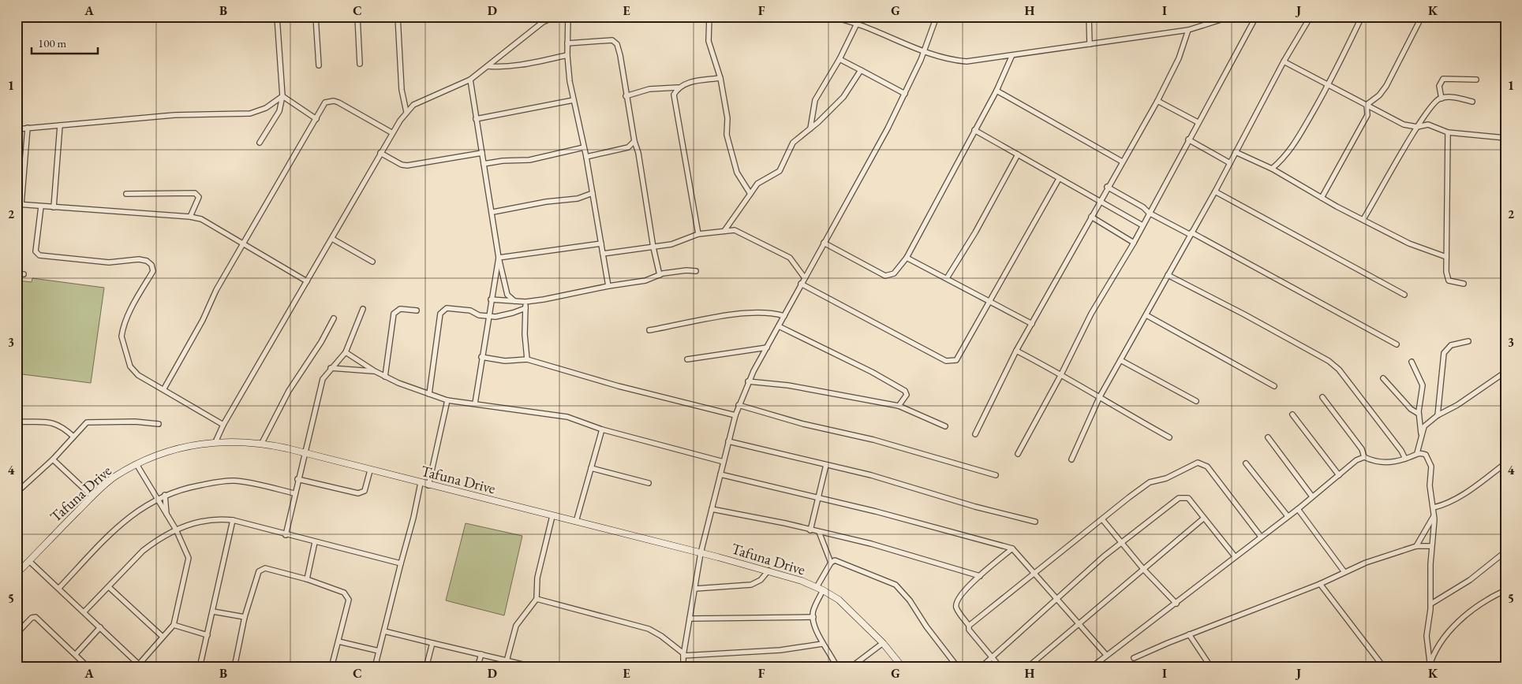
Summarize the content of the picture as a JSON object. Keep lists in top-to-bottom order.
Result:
{
  "streets": {
    "main road": ["Tafuna Drive"]
  },
  "scale_bar": "100 m",
  "grid": {
    "columns": [
      "A",
      "B",
      "C",
      "D",
      "E",
      "F",
      "G",
      "H",
      "I",
      "J",
      "K"
    ],
    "rows": [
      "1",
      "2",
      "3",
      "4",
      "5"
    ]
  }
}
